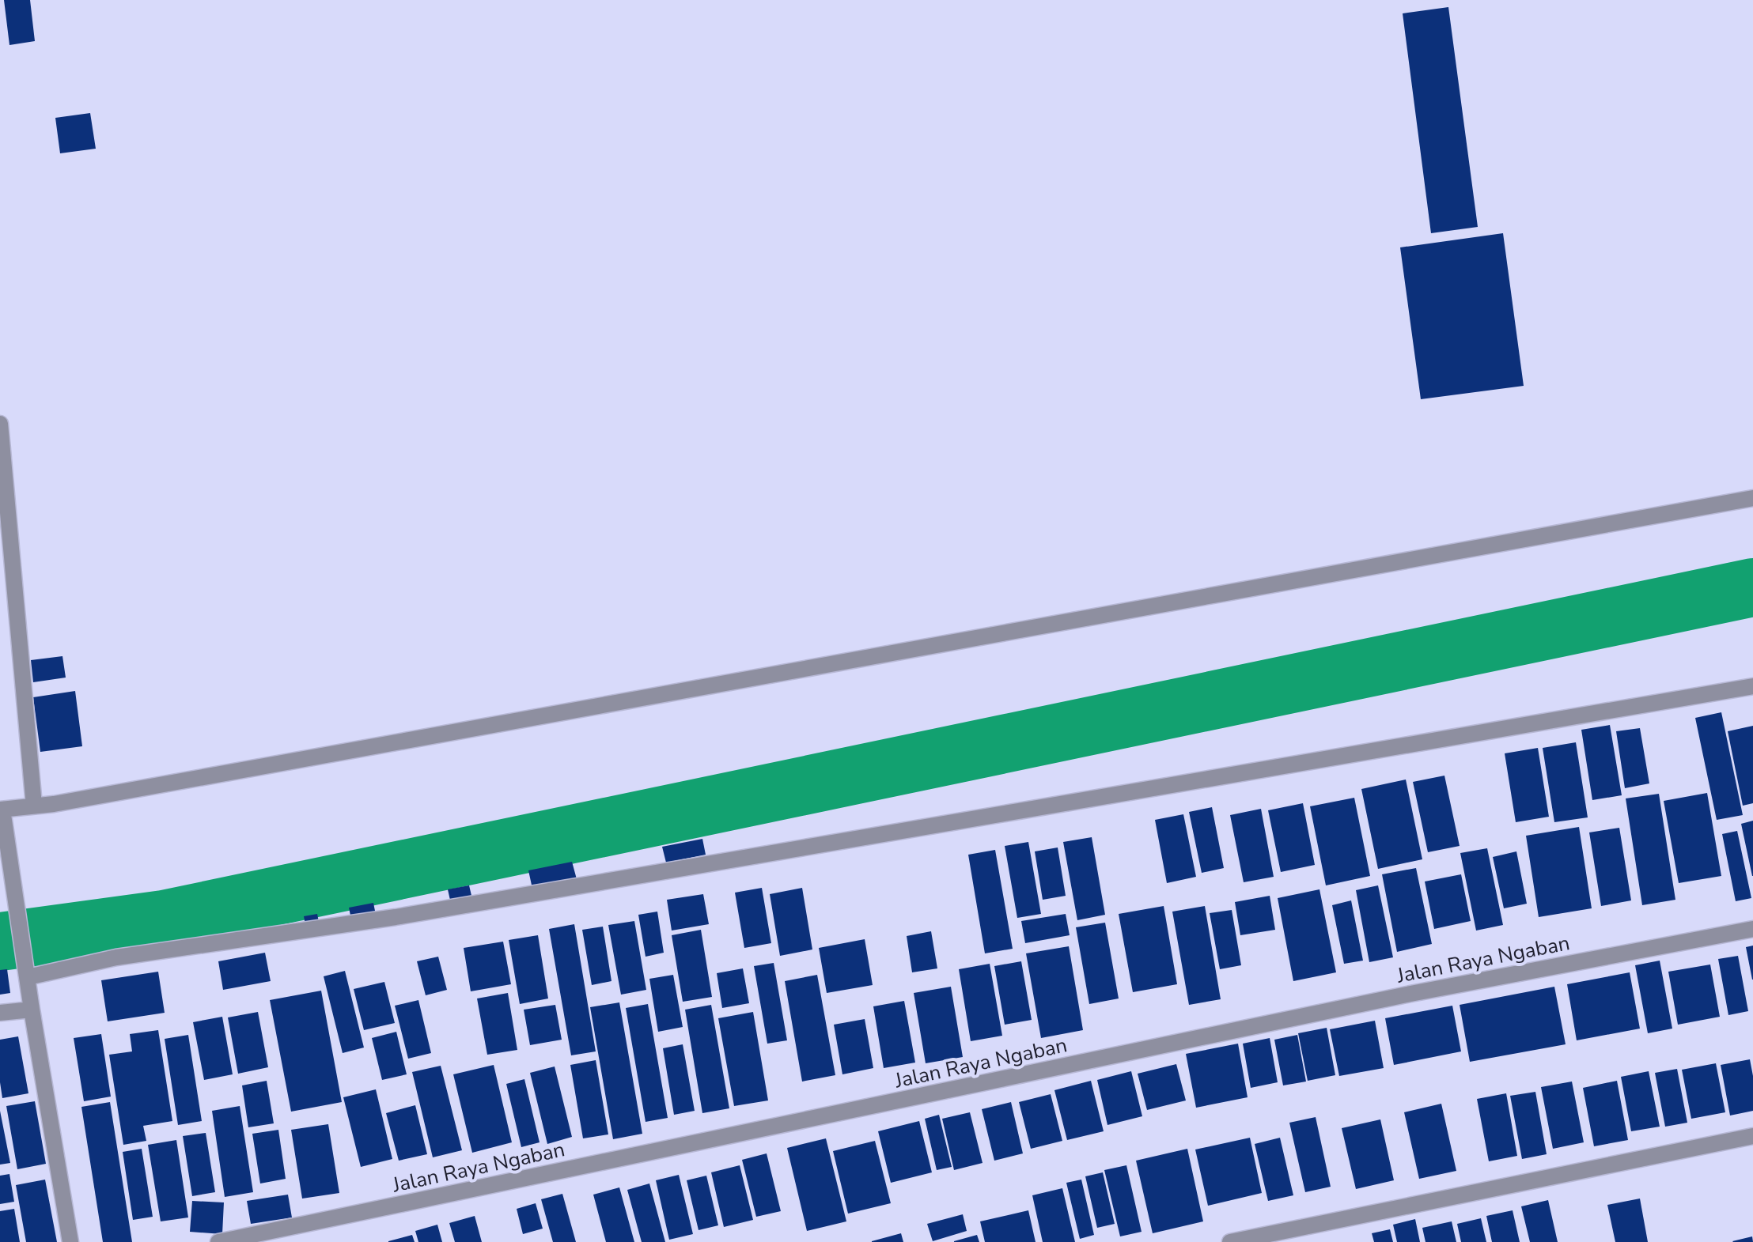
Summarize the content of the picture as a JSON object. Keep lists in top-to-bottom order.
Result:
{
  "streets": {
    "street": ["Jalan Raya Ngaban"]
  }
}
